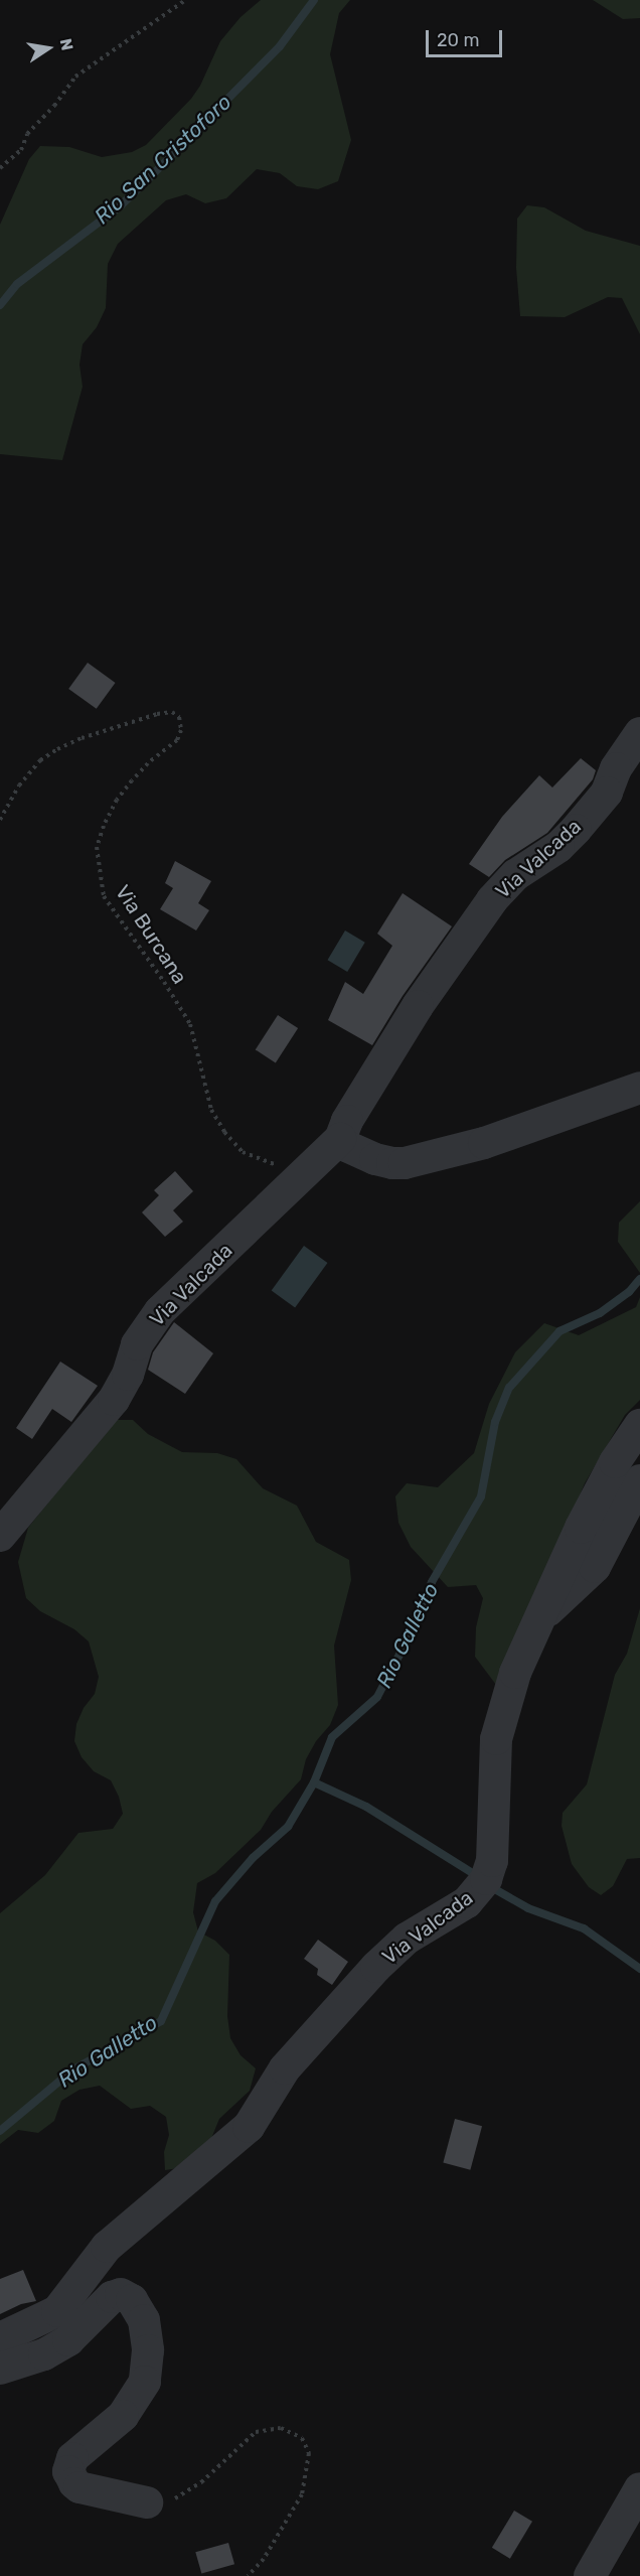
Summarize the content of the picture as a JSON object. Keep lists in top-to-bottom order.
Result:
{
  "streets": {
    "street": ["Via Valcada"],
    "path": ["Via Burcana"]
  },
  "crossings": [
    ["Via Valcada", "Via Burcana"]
  ],
  "water": ["Rio San Cristoforo", "Rio Galletto"],
  "scale_bar": "20 m",
  "north": "right"
}
